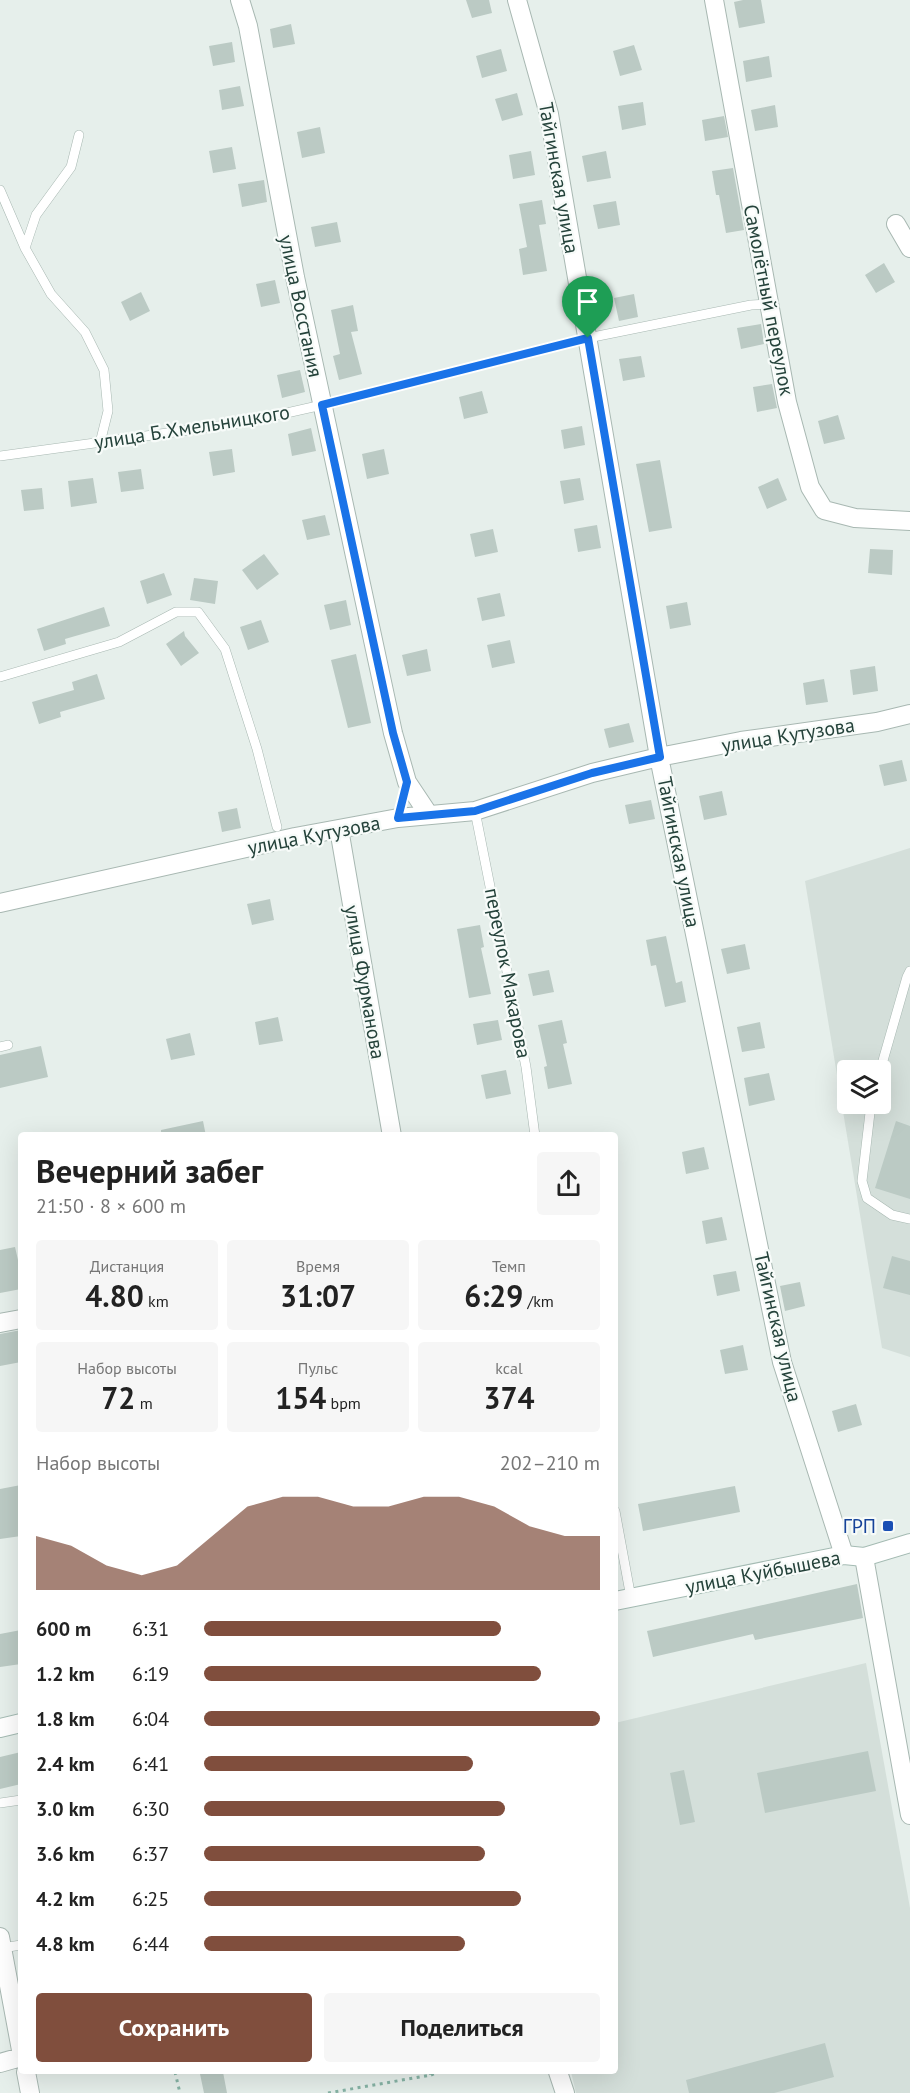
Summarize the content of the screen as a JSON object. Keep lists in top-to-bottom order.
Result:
{
  "streets": {
    "street": [
      "Тайгинская улица",
      "Самолётный переулок",
      "улица Восстания",
      "улица Кутузова",
      "улица Фурманова",
      "улица Куйбышева"
    ],
    "lane": ["улица Б.Хмельницкого", "переулок Макарова"]
  },
  "crossings": [
    ["Тайгинская улица", "улица Б.Хмельницкого"],
    ["Тайгинская улица", "улица Кутузова"],
    ["Тайгинская улица", "улица Куйбышева"],
    ["Самолётный переулок", "улица Б.Хмельницкого"],
    ["улица Восстания", "улица Б.Хмельницкого"],
    ["улица Восстания", "улица Кутузова"],
    ["улица Кутузова", "переулок Макарова"],
    ["улица Кутузова", "улица Фурманова"]
  ],
  "places": {
    "transit": ["ГРП"]
  },
  "page": {
    "heading": ["Вечерний забег", "21:50 · 8 × 600 m"],
    "stats": [
      ["Дистанция", "4.80 km"],
      ["Время", "31:07"],
      ["Темп", "6:29 /km"],
      ["Набор высоты", "72 m"],
      ["Пульс", "154 bpm"],
      ["kcal", "374"]
    ],
    "chart": ["Набор высоты", "202–210 m"],
    "list": [
      {
        "name": "600 m",
        "note": "6:31"
      },
      {
        "name": "1.2 km",
        "note": "6:19"
      },
      {
        "name": "1.8 km",
        "note": "6:04"
      },
      {
        "name": "2.4 km",
        "note": "6:41"
      },
      {
        "name": "3.0 km",
        "note": "6:30"
      },
      {
        "name": "3.6 km",
        "note": "6:37"
      },
      {
        "name": "4.2 km",
        "note": "6:25"
      },
      {
        "name": "4.8 km",
        "note": "6:44"
      }
    ],
    "buttons": ["Сохранить", "Поделиться"]
  }
}
